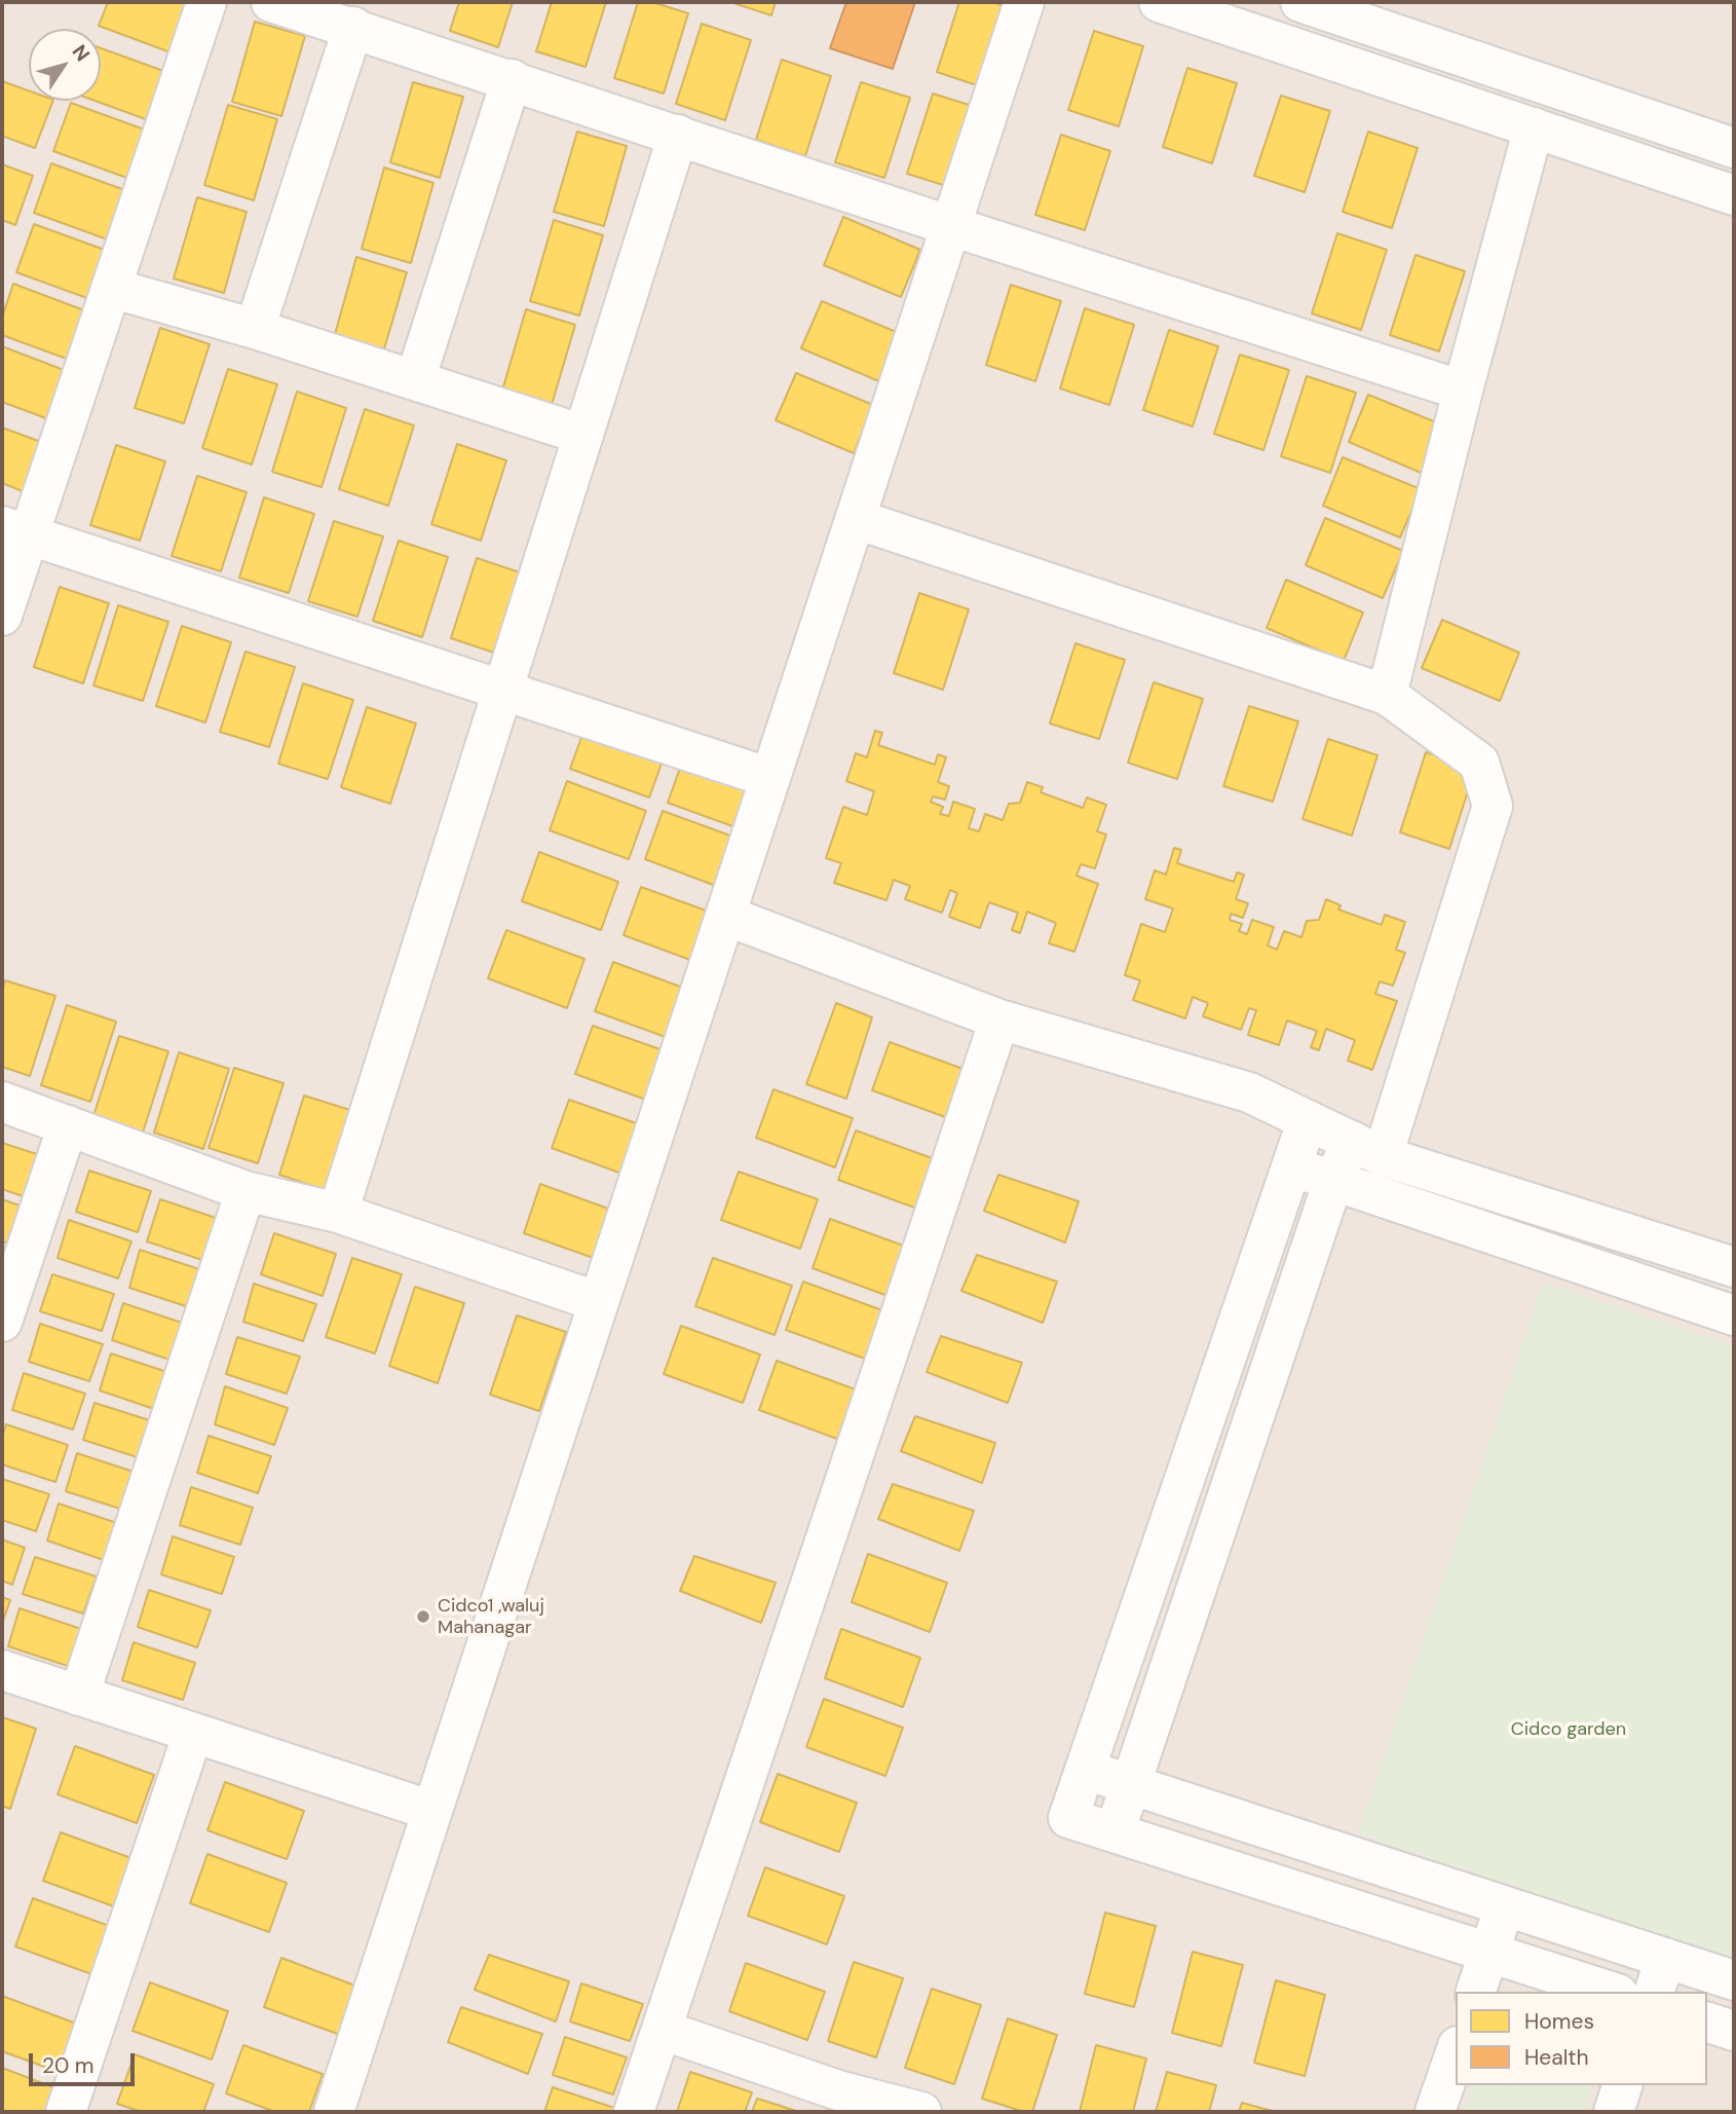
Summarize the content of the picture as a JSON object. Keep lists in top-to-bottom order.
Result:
{
  "parks": ["Cidco garden"],
  "places": ["Cidco1 ,waluj Mahanagar"],
  "legend": ["Homes", "Health"],
  "scale_bar": "20 m",
  "north": "top right"
}
